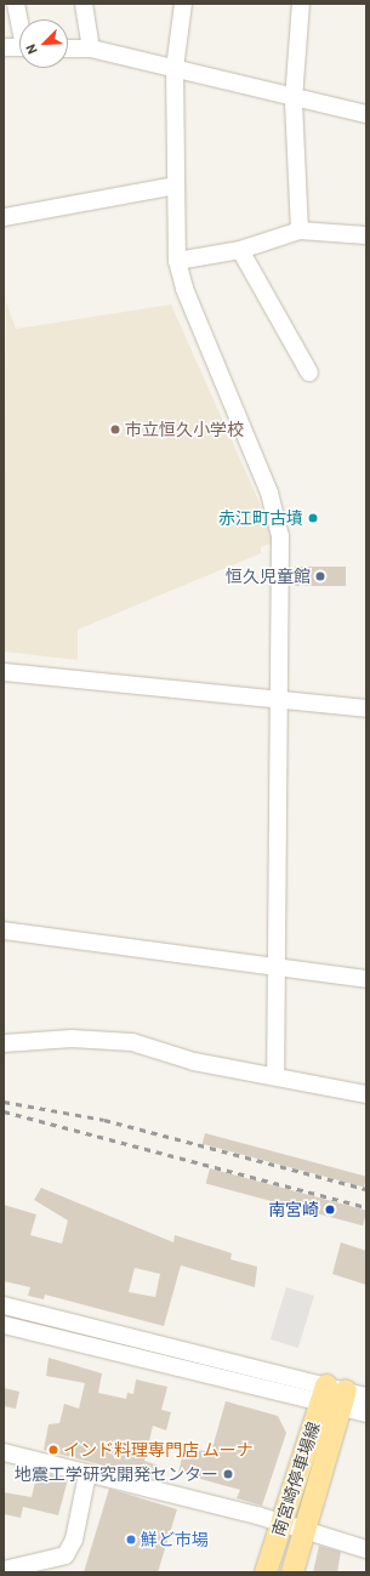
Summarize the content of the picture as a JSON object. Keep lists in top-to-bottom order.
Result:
{
  "streets": {
    "main road": ["南宮崎停車場線"]
  },
  "places": [
    "市立恒久小学校",
    "赤江町古墳",
    "恒久児童館",
    "南宮崎",
    "インド料理専門店 ムーナ",
    "地震工学研究開発センター",
    "鮮ど市場"
  ],
  "north": "bottom left"
}
